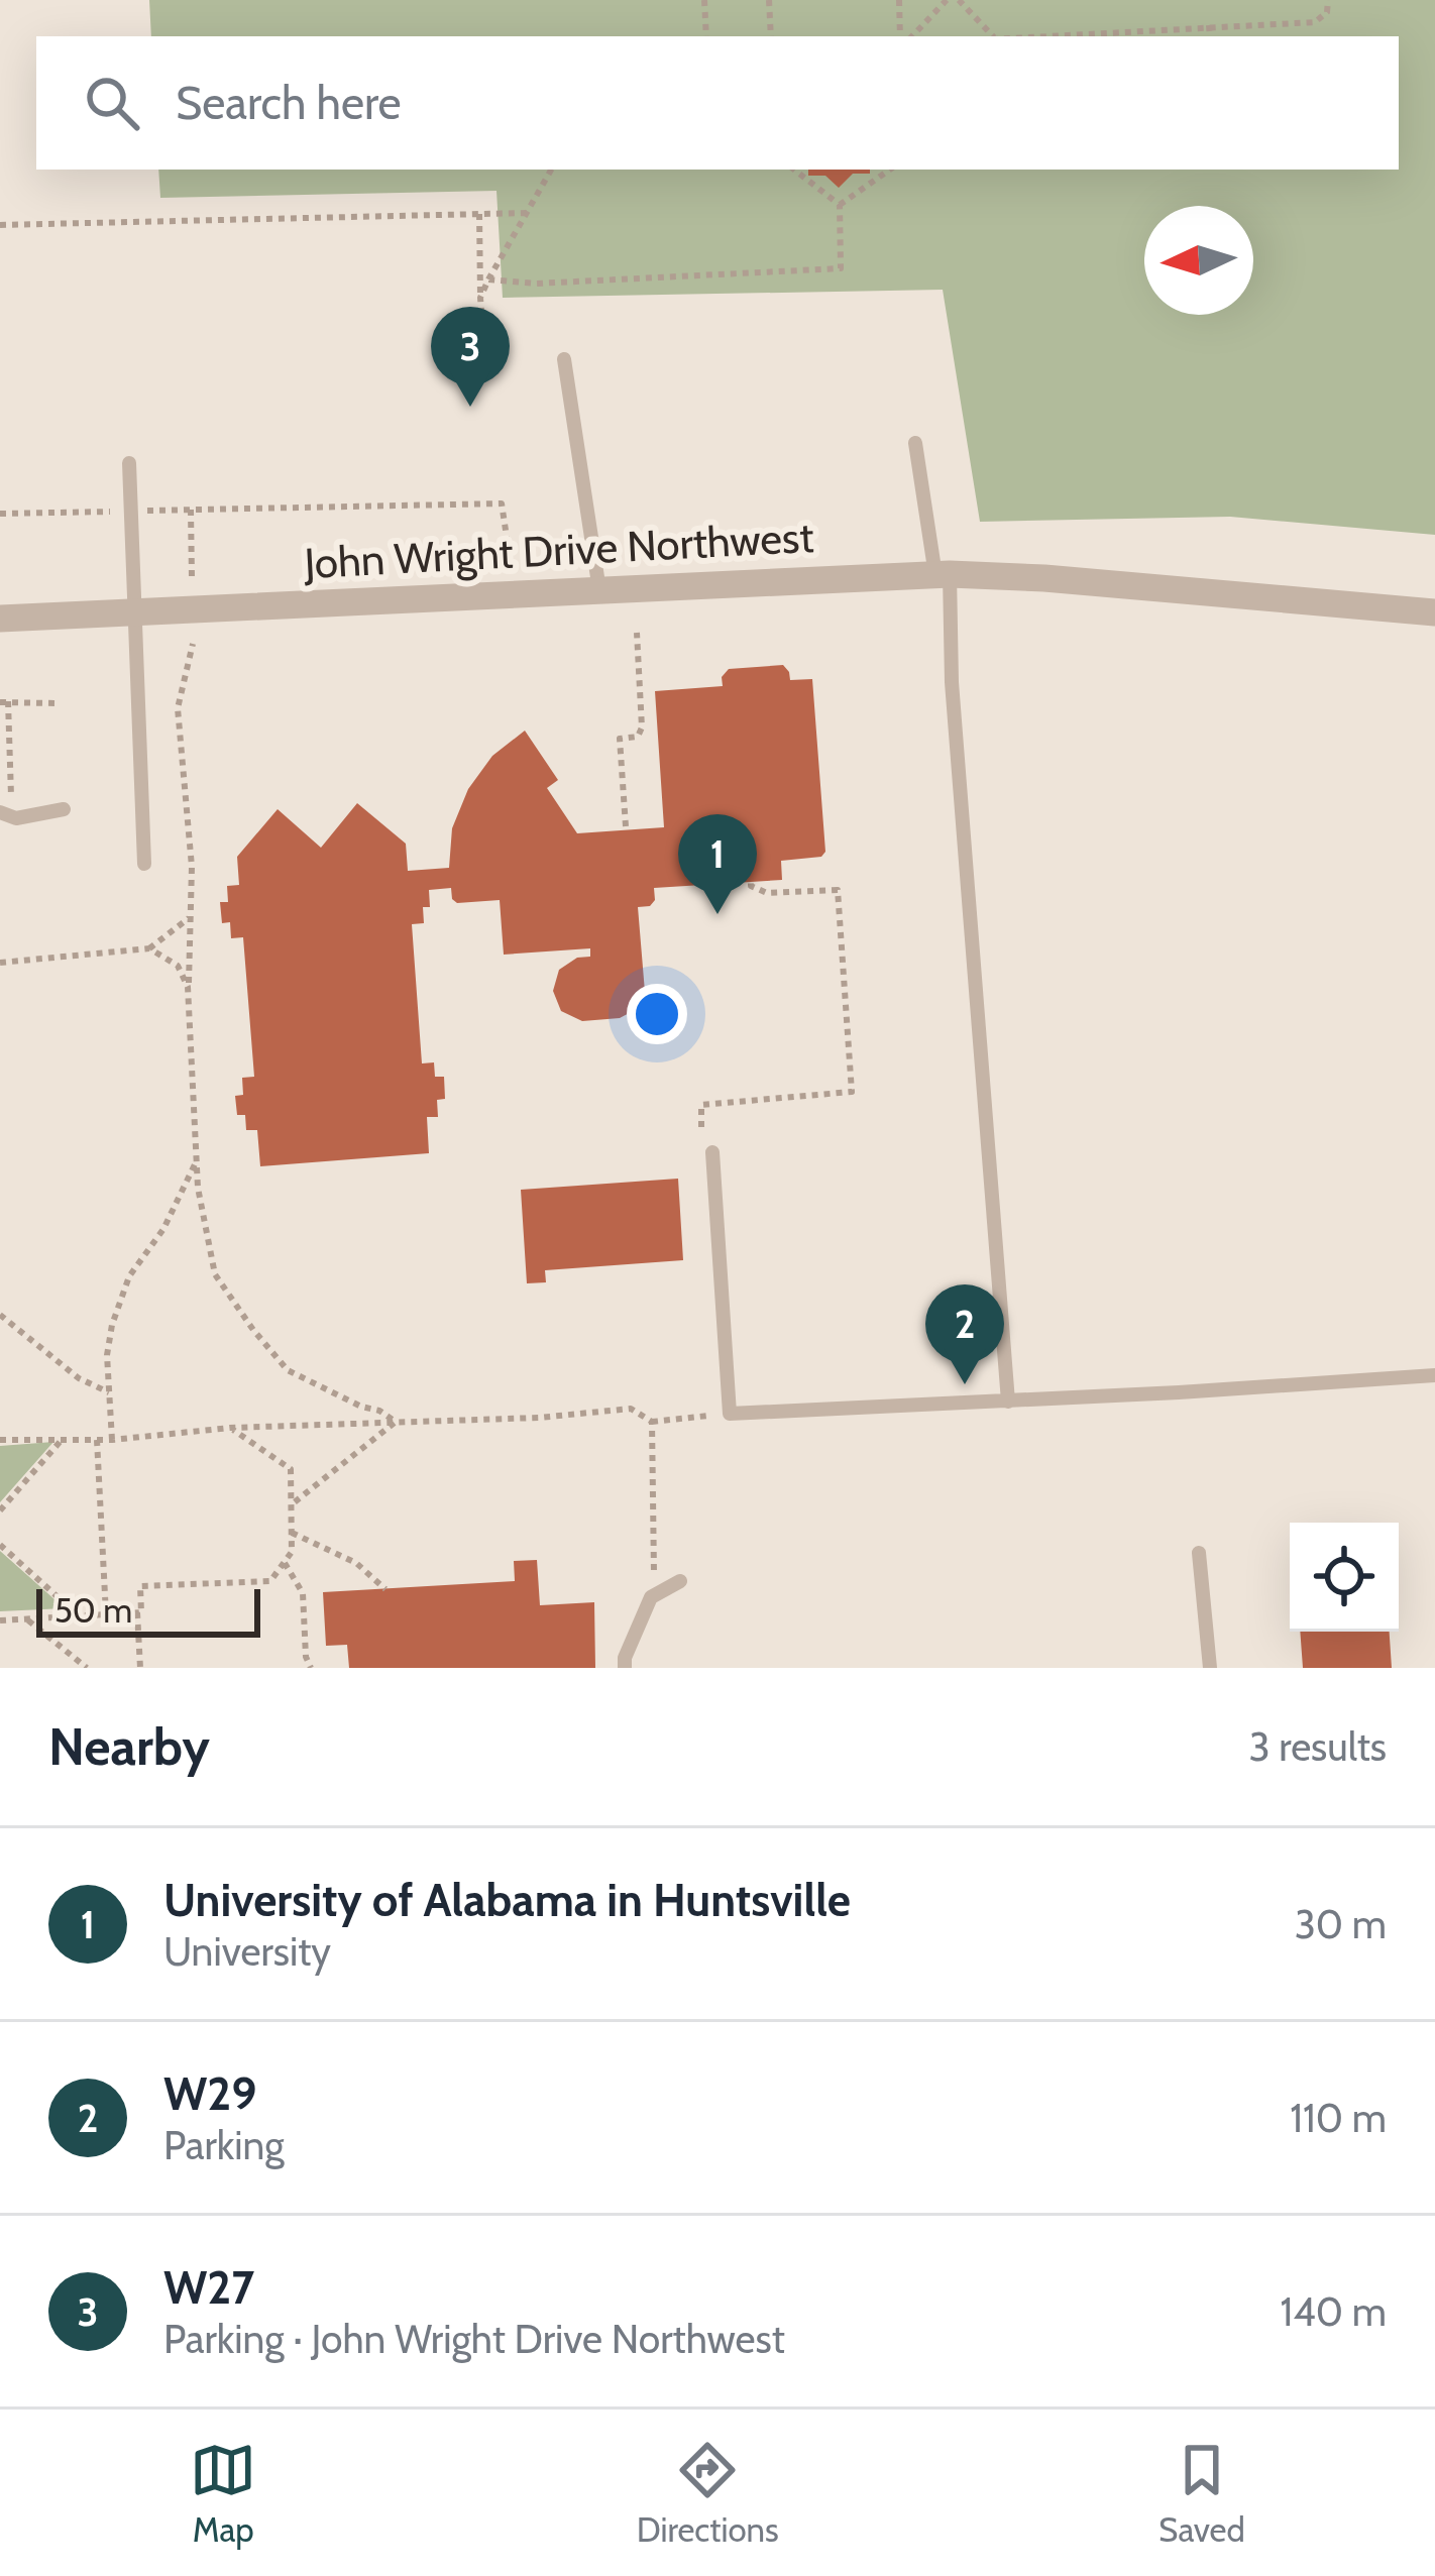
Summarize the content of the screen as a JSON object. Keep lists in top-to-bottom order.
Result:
{
  "streets": {
    "street": ["John Wright Drive Northwest"]
  },
  "scale_bar": "50 m",
  "north": "left",
  "page": {
    "search": "Search here",
    "pins": ["3", "1", "2"],
    "scale": "50 m",
    "heading": ["Nearby", "3 results"],
    "list": [
      {
        "mark": "1",
        "name": "University of Alabama in Huntsville",
        "note": "University",
        "value": "30 m"
      },
      {
        "mark": "2",
        "name": "W29",
        "note": "Parking",
        "value": "110 m"
      },
      {
        "mark": "3",
        "name": "W27",
        "note": "Parking · John Wright Drive Northwest",
        "value": "140 m"
      }
    ],
    "nav": ["Map", "Directions", "Saved"]
  }
}
